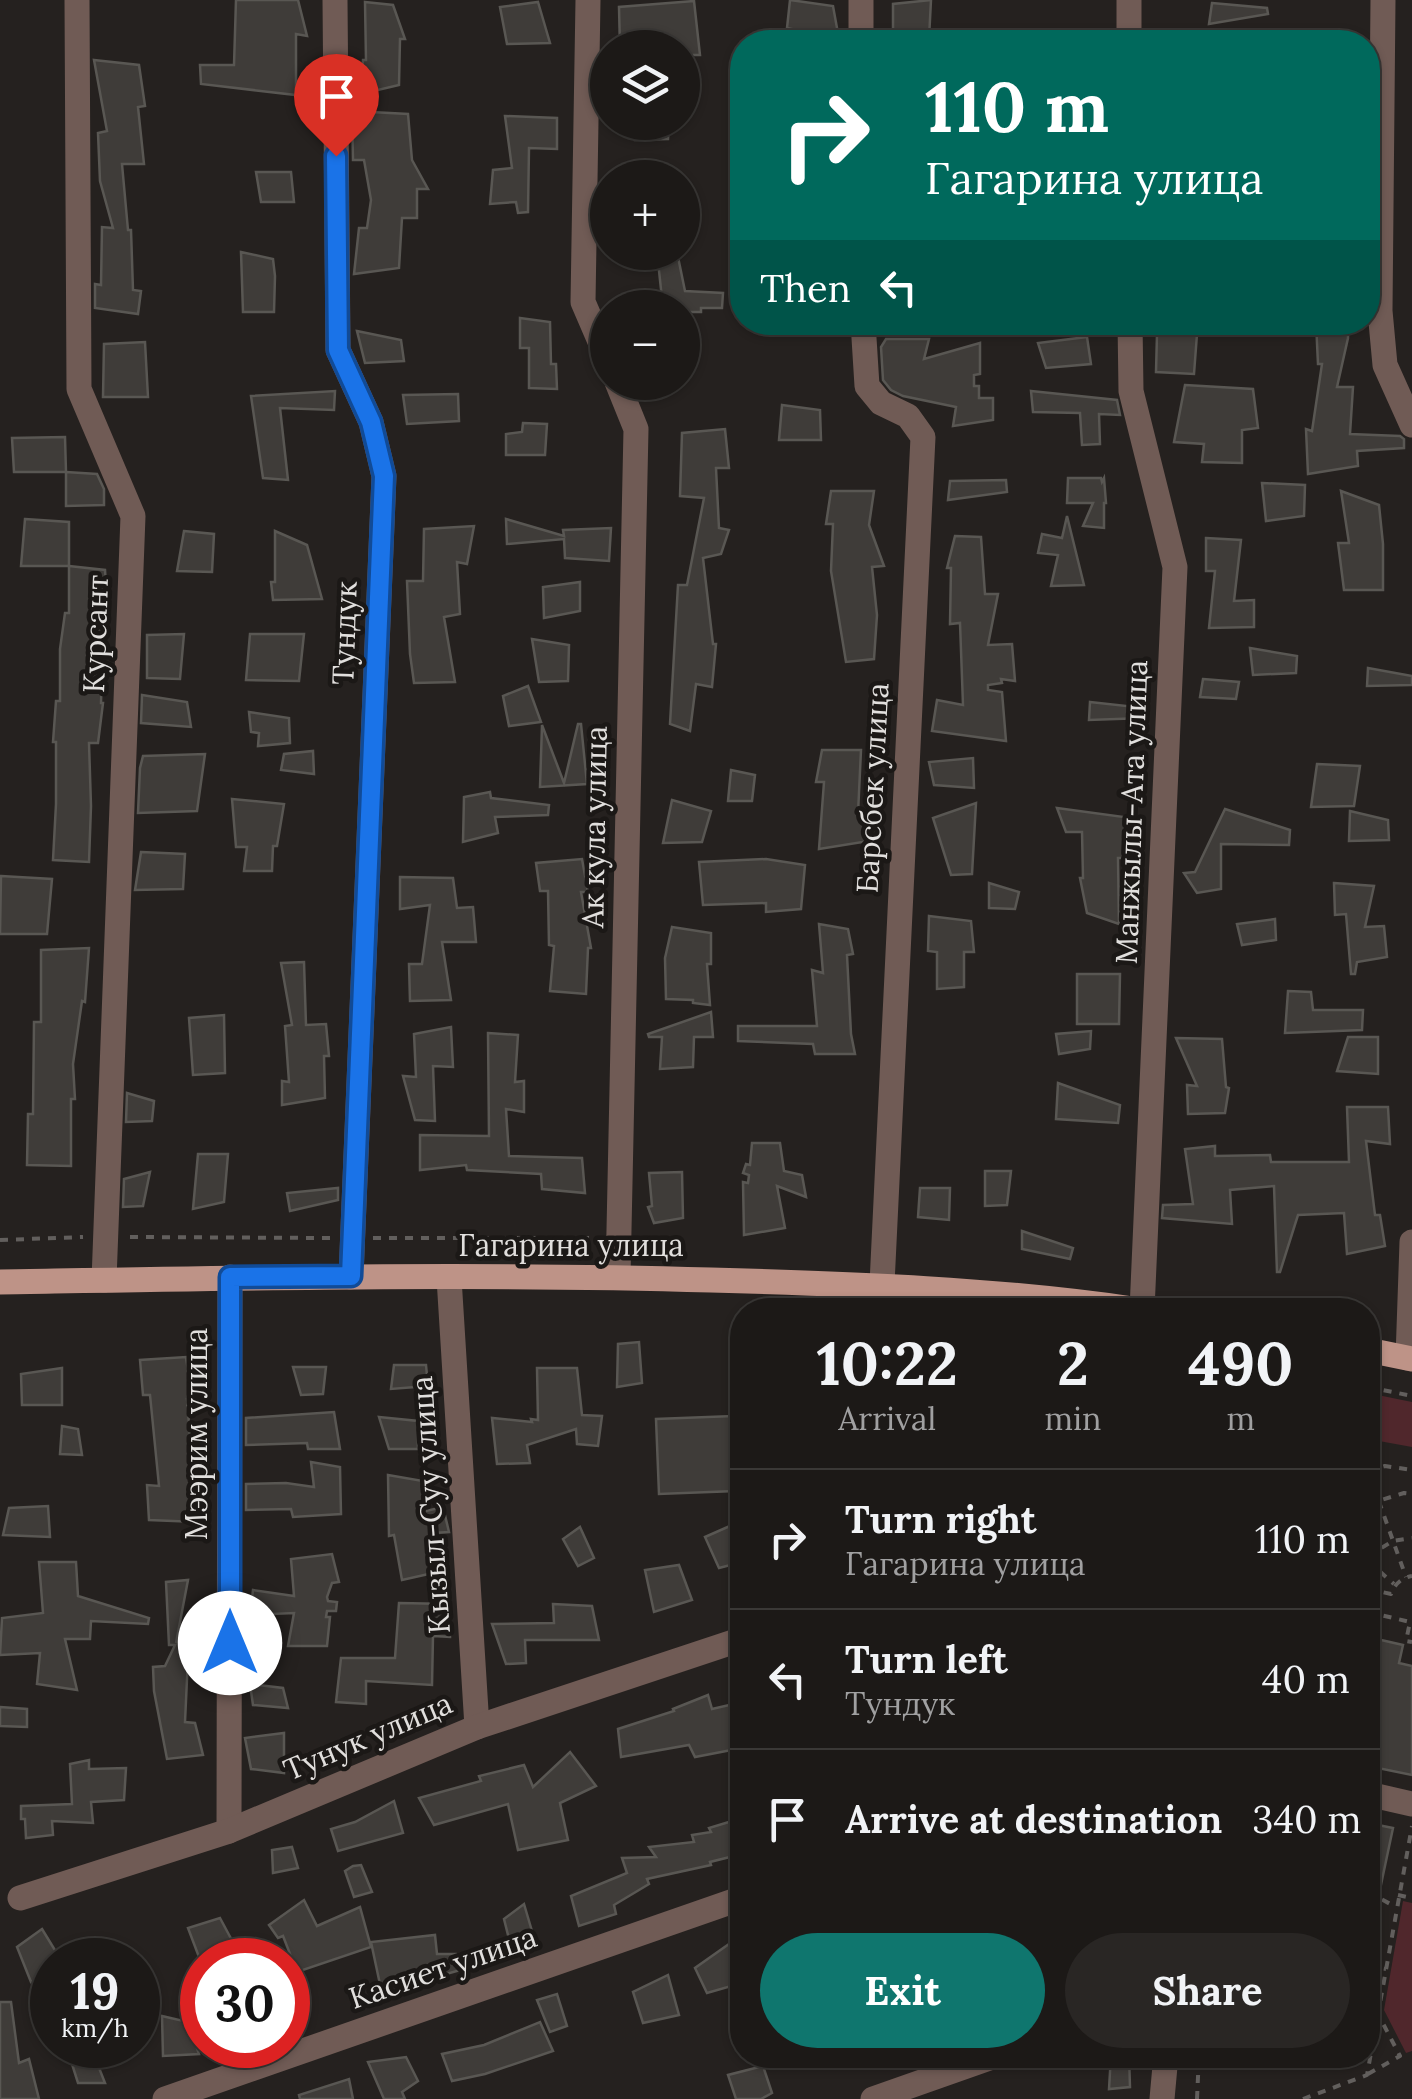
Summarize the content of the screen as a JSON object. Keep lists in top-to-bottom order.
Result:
{
  "streets": {
    "main road": ["Гагарина улица"],
    "street": [
      "Тундук",
      "Курсант",
      "Барсбек улица",
      "Манжылы-Ата улица",
      "Ак кула улица",
      "Мээрим улица",
      "Кызыл-Суу улица",
      "Тунук улица",
      "Касиет улица"
    ]
  },
  "crossings": [
    ["Тундук", "Гагарина улица"],
    ["Курсант", "Гагарина улица"],
    ["Барсбек улица", "Гагарина улица"],
    ["Ак кула улица", "Гагарина улица"],
    ["Гагарина улица", "Мээрим улица"],
    ["Гагарина улица", "Кызыл-Суу улица"],
    ["Мээрим улица", "Тунук улица"],
    ["Кызыл-Суу улица", "Тунук улица"]
  ],
  "page": {
    "map_buttons": ["+", "−"],
    "turn": ["110 m", "Гагарина улица"],
    "then": "Then",
    "eta": [
      "10:22",
      "Arrival",
      "2",
      "min",
      "490",
      "m"
    ],
    "list": [
      {
        "name": "Turn right",
        "note": "Гагарина улица",
        "value": "110 m"
      },
      {
        "name": "Turn left",
        "note": "Тундук",
        "value": "40 m"
      },
      {
        "name": "Arrive at destination",
        "value": "340 m"
      }
    ],
    "buttons": ["Exit", "Share"],
    "speed": "19 km/h",
    "limit": "30"
  }
}
